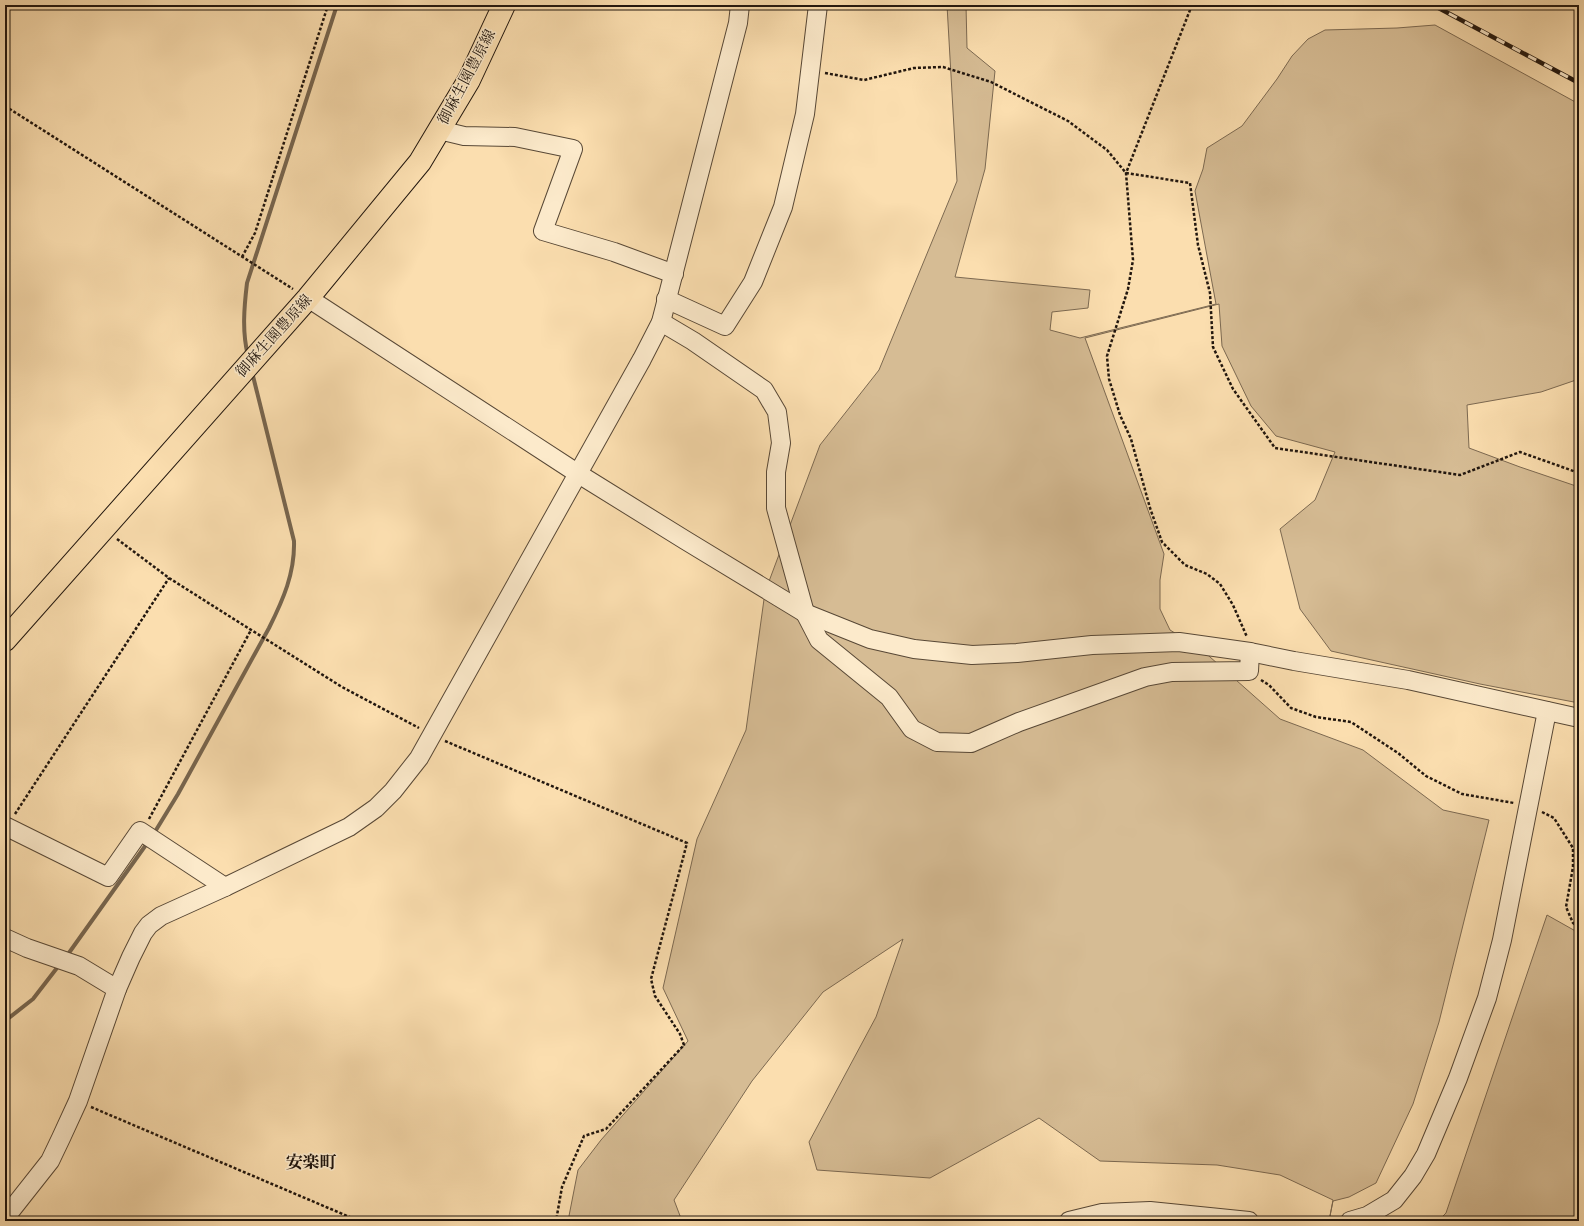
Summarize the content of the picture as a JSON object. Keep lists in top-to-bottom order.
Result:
{
  "streets": {
    "main road": ["御麻生園豊原線"]
  },
  "districts": ["安楽町"]
}
